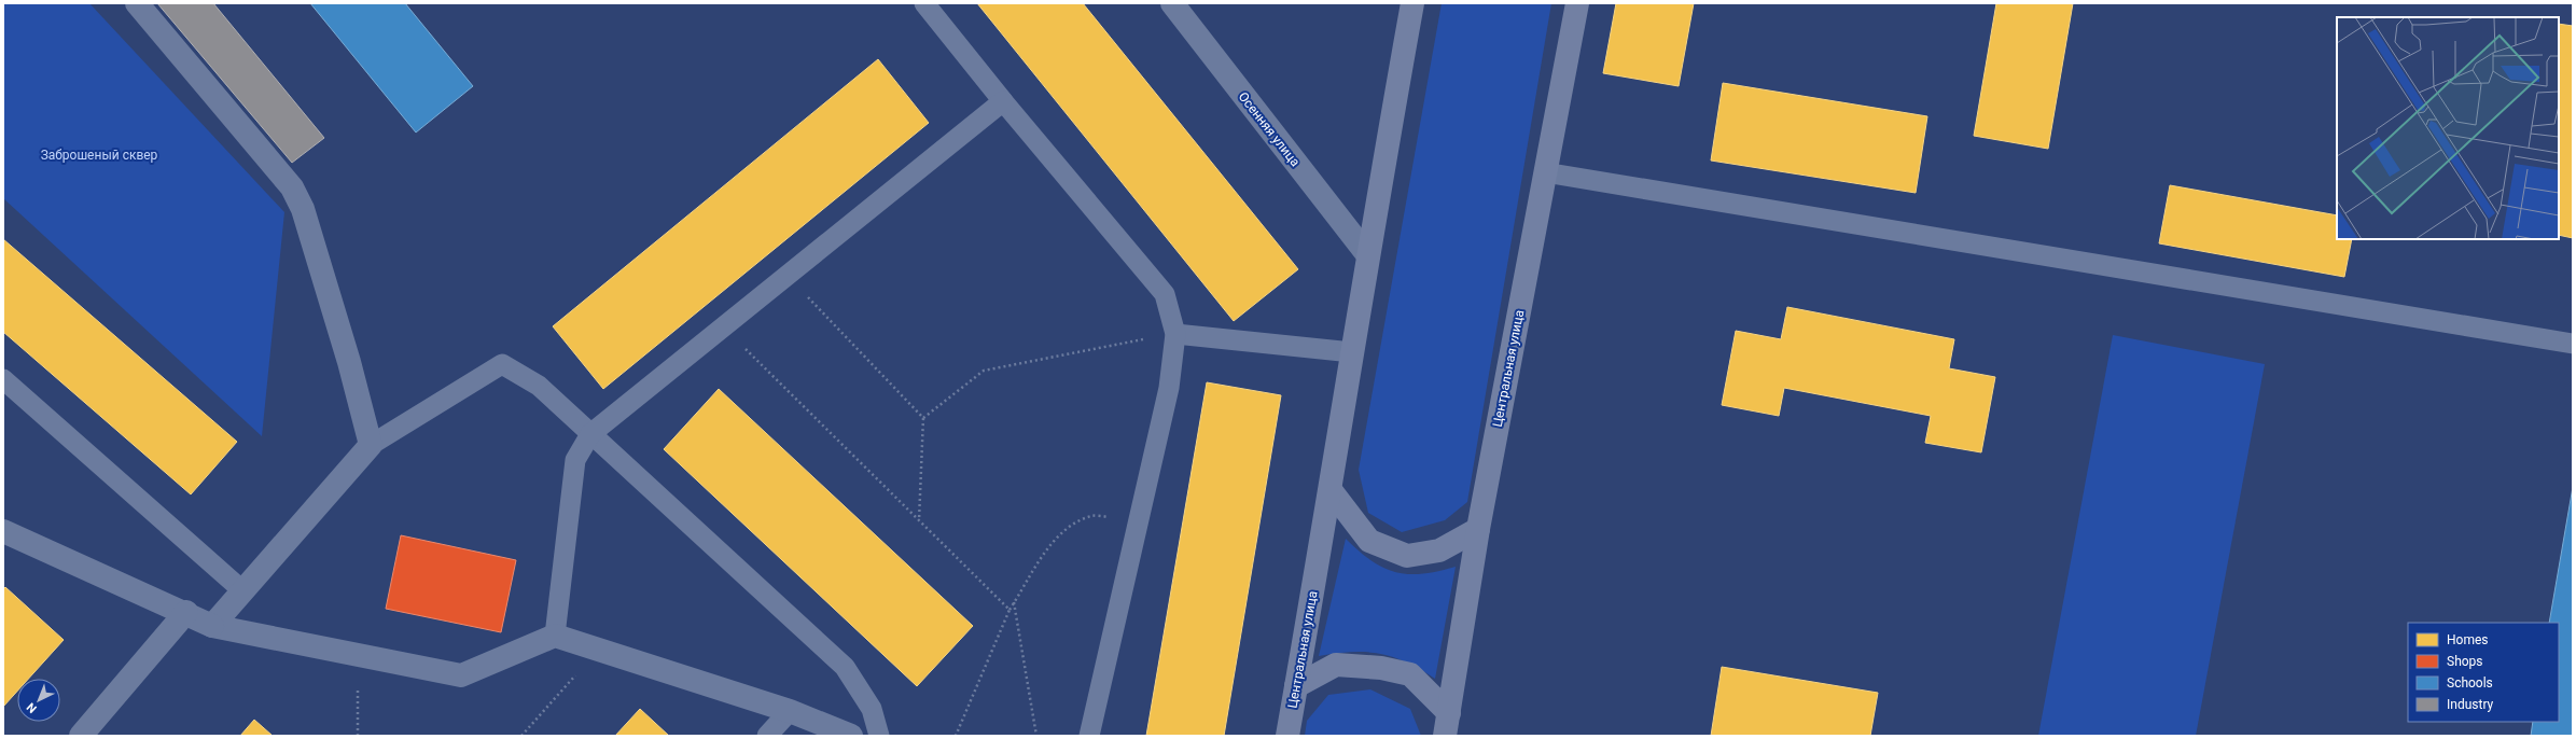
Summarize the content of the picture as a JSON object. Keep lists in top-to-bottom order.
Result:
{
  "streets": {
    "street": ["Осенняя улица", "Центральная улица"]
  },
  "crossings": [
    ["Осенняя улица", "Центральная улица"]
  ],
  "parks": ["Заброшеный сквер"],
  "legend": [
    "Homes",
    "Shops",
    "Schools",
    "Industry"
  ],
  "north": "bottom left"
}
